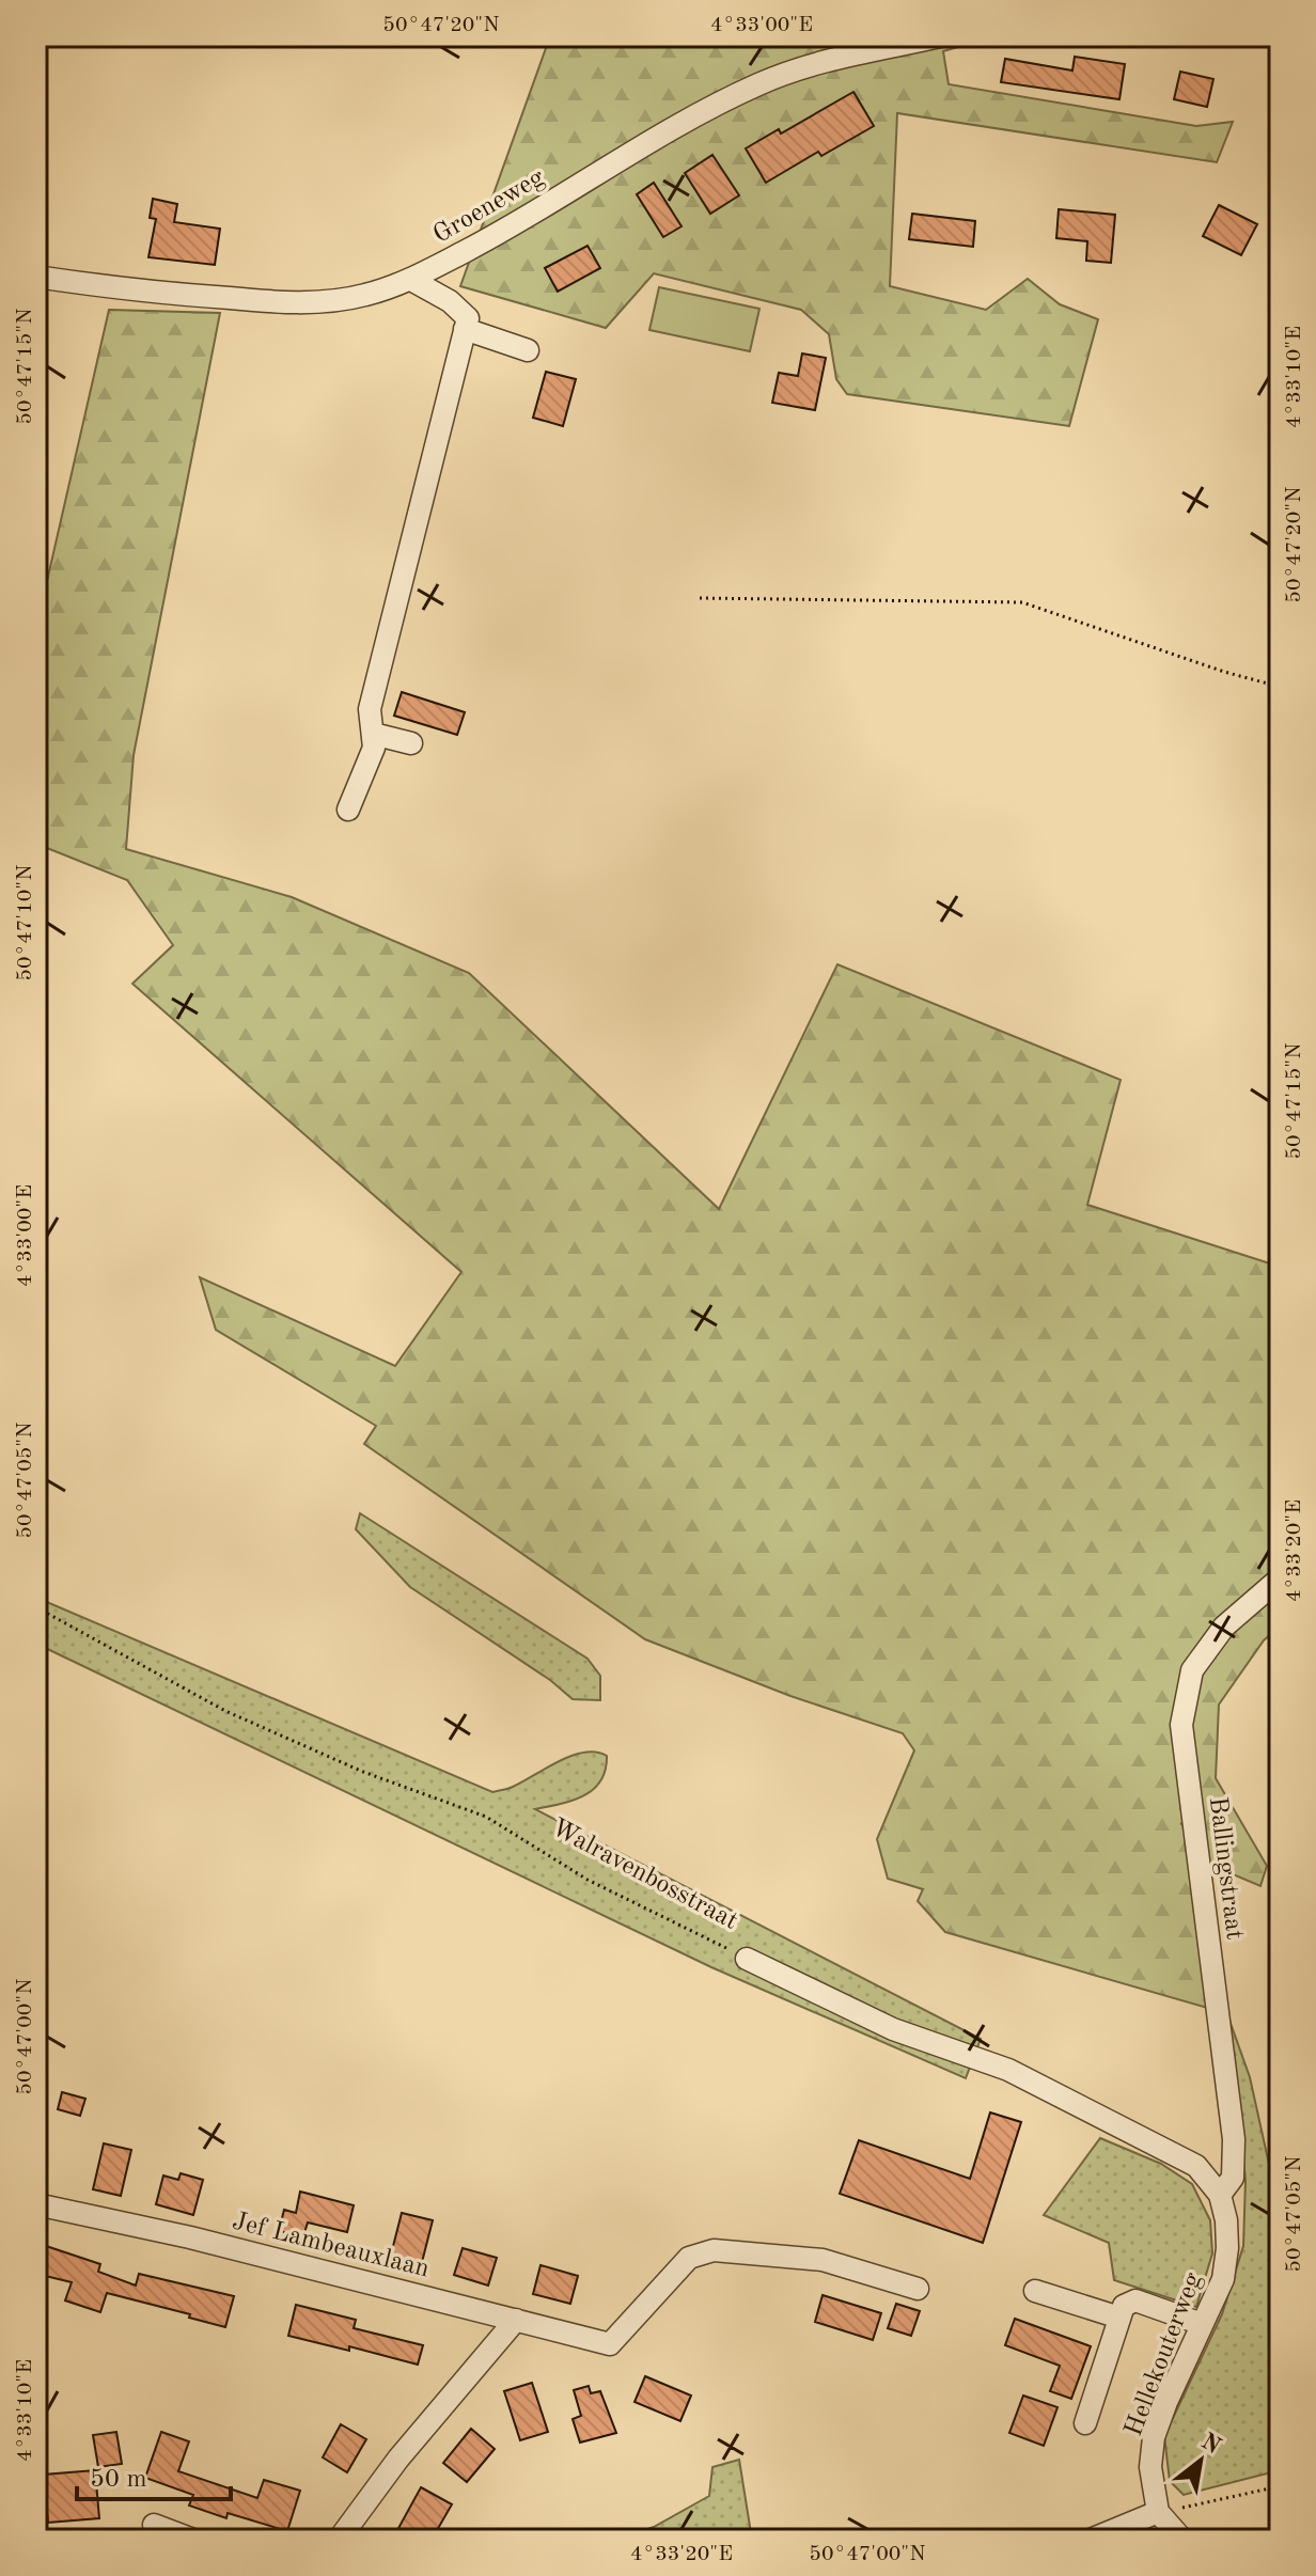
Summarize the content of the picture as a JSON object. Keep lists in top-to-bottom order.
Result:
{
  "streets": {
    "street": [
      "Groeneweg",
      "Ballingstraat",
      "Walravenbosstraat",
      "Jef Lambeauxlaan",
      "Hellekouterweg"
    ]
  },
  "crossings": [
    ["Ballingstraat", "Walravenbosstraat"],
    ["Ballingstraat", "Hellekouterweg"],
    ["Walravenbosstraat", "Hellekouterweg"]
  ],
  "scale_bar": "50 m",
  "north": "top right",
  "coordinates": [
    "50°47'20\"N",
    "4°33'00\"E",
    "50°47'15\"N",
    "4°33'10\"E",
    "50°47'10\"N",
    "50°47'05\"N",
    "4°33'20\"E",
    "50°47'00\"N"
  ]
}
